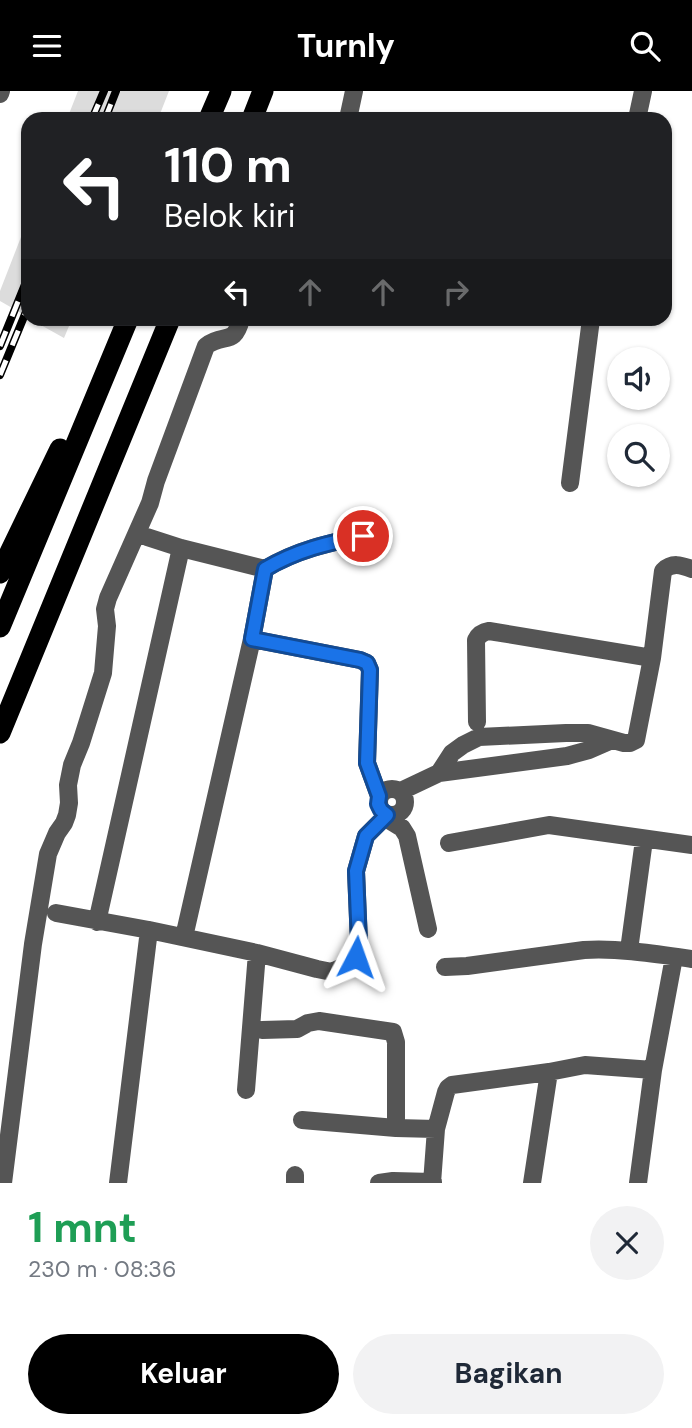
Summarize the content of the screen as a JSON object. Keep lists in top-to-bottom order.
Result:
{
  "page": {
    "header": "Turnly",
    "turn": ["110 m", "Belok kiri"],
    "heading": ["1 mnt", "230 m · 08:36"],
    "buttons": ["Keluar", "Bagikan"]
  }
}
